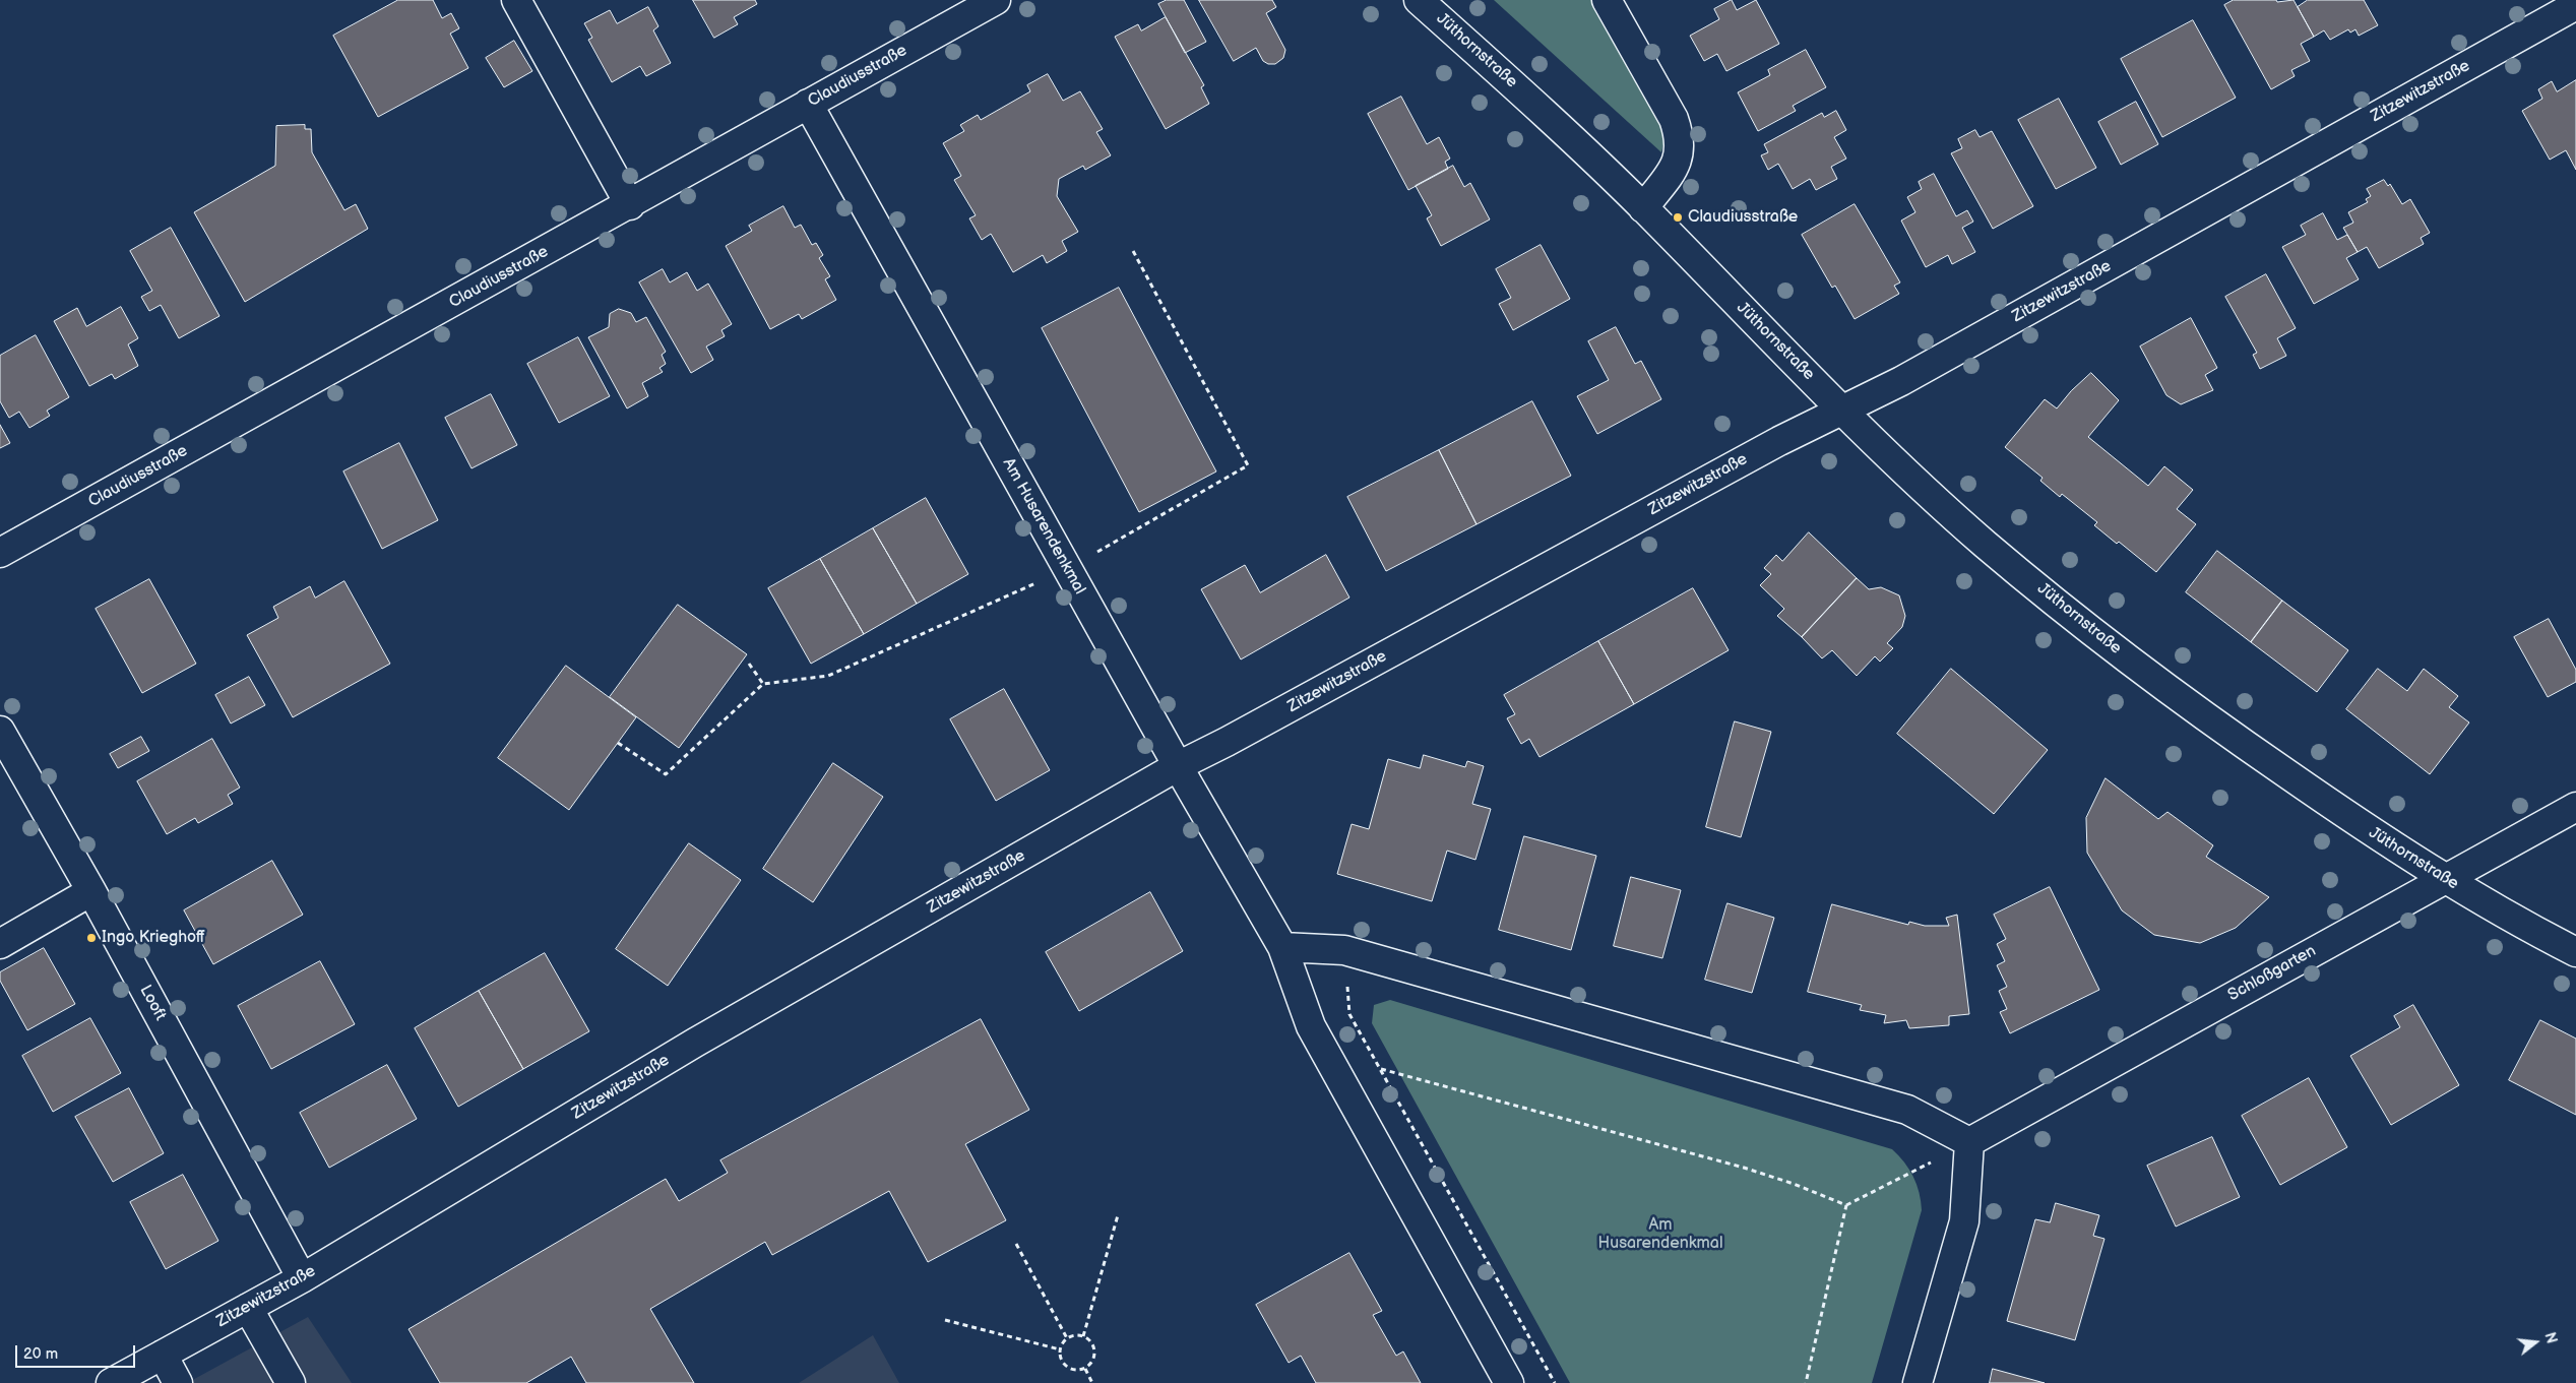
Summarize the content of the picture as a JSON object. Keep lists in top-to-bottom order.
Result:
{
  "streets": {
    "street": [
      "Jüthornstraße",
      "Claudiusstraße",
      "Zitzewitzstraße",
      "Am Husarendenkmal",
      "Schloßgarten",
      "Looft"
    ]
  },
  "crossings": [
    ["Jüthornstraße", "Zitzewitzstraße"],
    ["Jüthornstraße", "Schloßgarten"],
    ["Claudiusstraße", "Am Husarendenkmal"],
    ["Zitzewitzstraße", "Am Husarendenkmal"],
    ["Zitzewitzstraße", "Looft"]
  ],
  "parks": ["Am Husarendenkmal"],
  "places": ["Claudiusstraße", "Ingo Krieghoff"],
  "scale_bar": "20 m",
  "north": "right"
}
